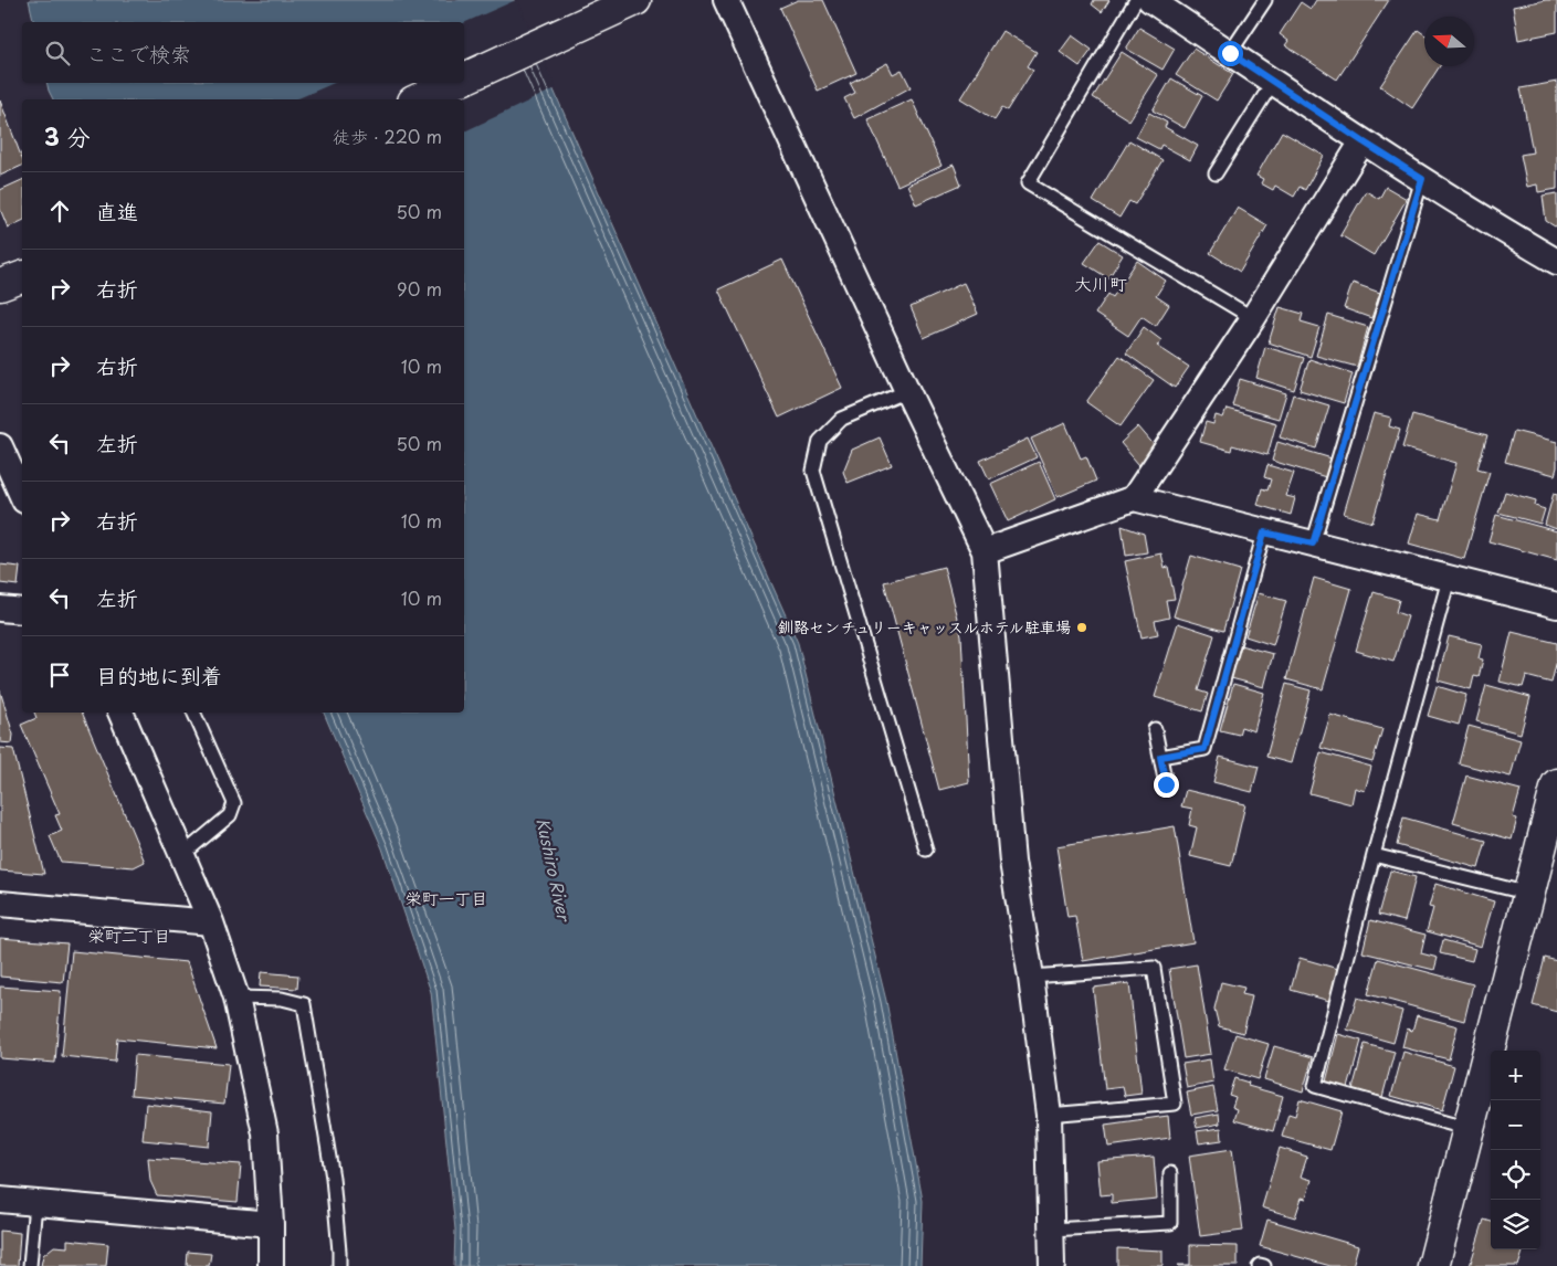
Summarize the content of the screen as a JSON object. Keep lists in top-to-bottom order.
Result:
{
  "districts": ["大川町", "栄町一丁目", "栄町二丁目"],
  "water": ["Kushiro River"],
  "places": ["釧路センチュリーキャッスルホテル駐車場"],
  "north": "left",
  "page": {
    "search": "ここで検索",
    "heading": ["3 分", "徒歩 · 220 m"],
    "list": [
      ["直進", "50 m"],
      ["右折", "90 m"],
      ["右折", "10 m"],
      ["左折", "50 m"],
      ["右折", "10 m"],
      ["左折", "10 m"],
      "目的地に到着"
    ],
    "map_buttons": ["+", "−"]
  }
}
